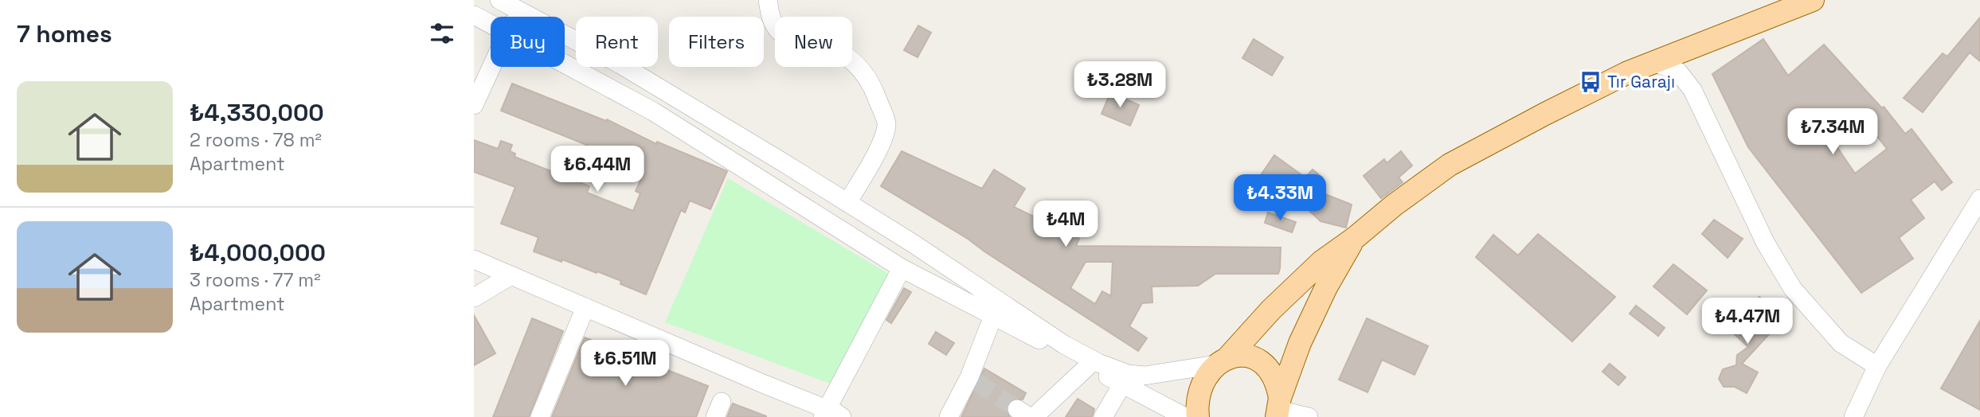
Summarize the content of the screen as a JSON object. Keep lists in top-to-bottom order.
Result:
{
  "places": {
    "bus stop": ["Tır Garajı"]
  },
  "page": {
    "heading": "7 homes",
    "chip": [
      "Buy",
      "Rent",
      "Filters",
      "New"
    ],
    "price": [
      "₺3.28M",
      "₺7.34M",
      "₺6.44M",
      "₺4.33M",
      "₺4M",
      "₺4.47M",
      "₺6.51M"
    ],
    "list": [
      {
        "name": "₺4,330,000",
        "note": "2 rooms · 78 m² · Apartment"
      },
      {
        "name": "₺4,000,000",
        "note": "3 rooms · 77 m² · Apartment"
      }
    ]
  }
}
